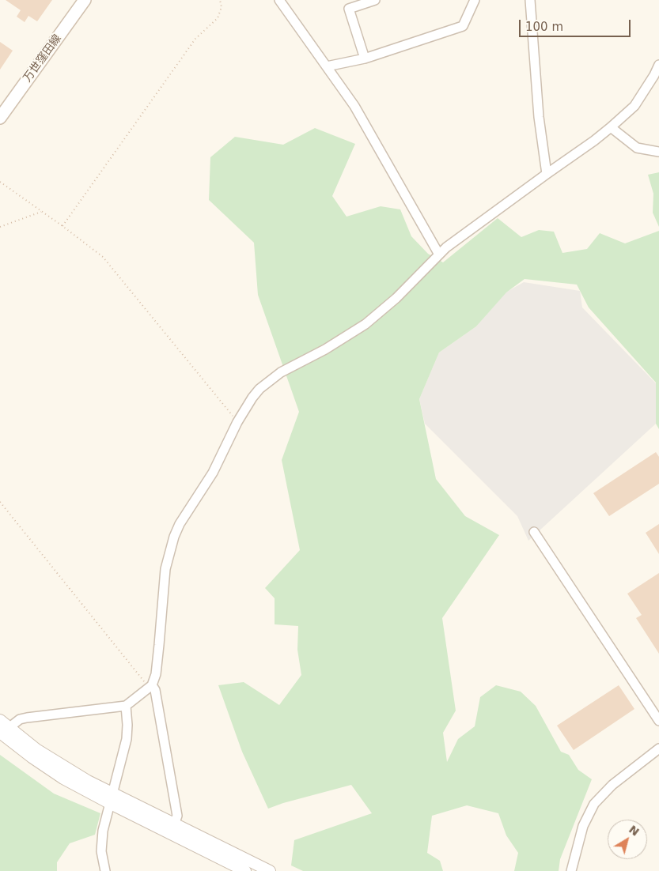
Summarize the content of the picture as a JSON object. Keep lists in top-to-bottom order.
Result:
{
  "streets": {
    "main road": ["万世窪田線"]
  },
  "scale_bar": "100 m",
  "north": "top right"
}
